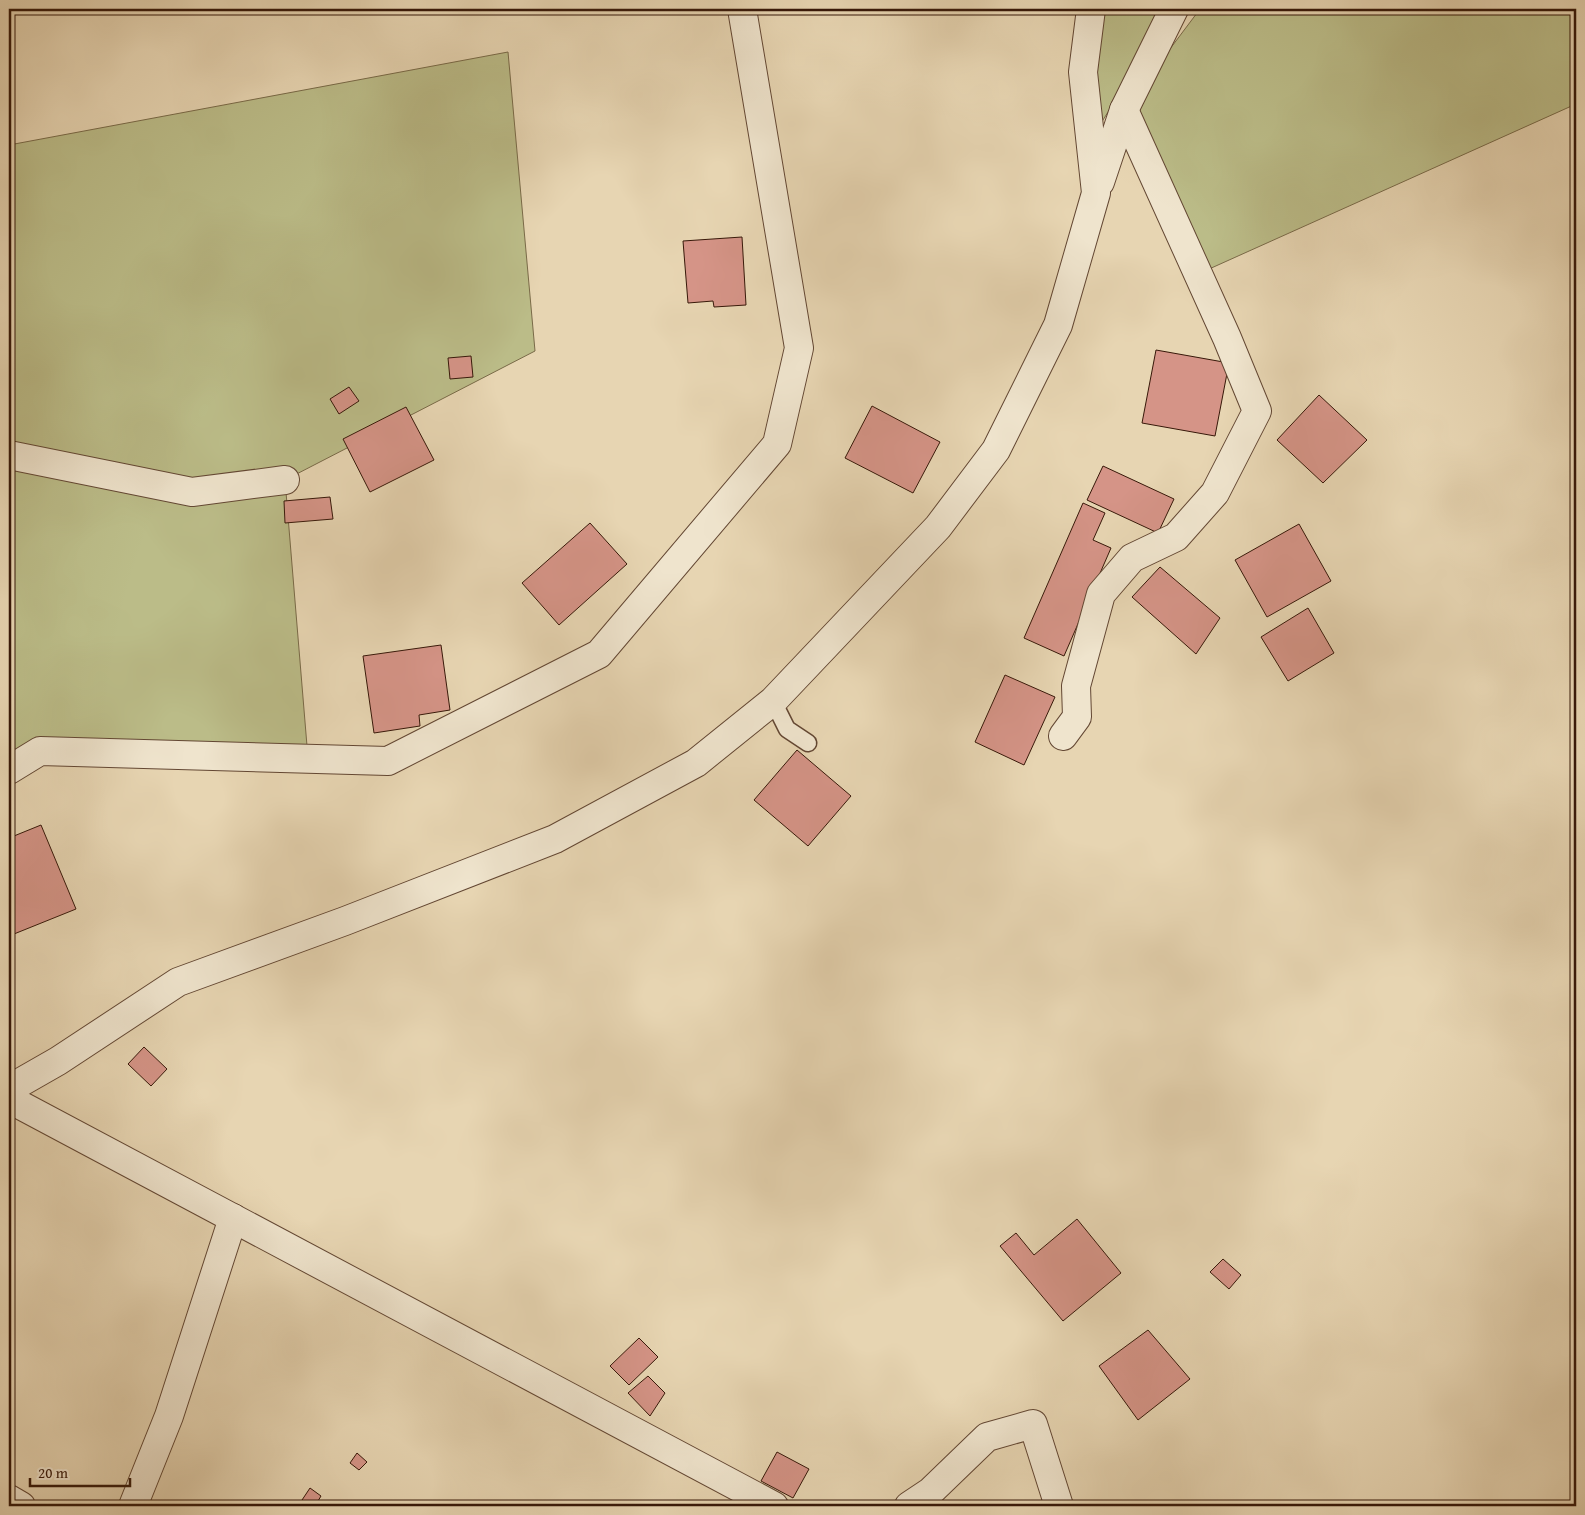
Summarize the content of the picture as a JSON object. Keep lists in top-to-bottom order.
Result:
{
  "scale_bar": "20 m"
}
